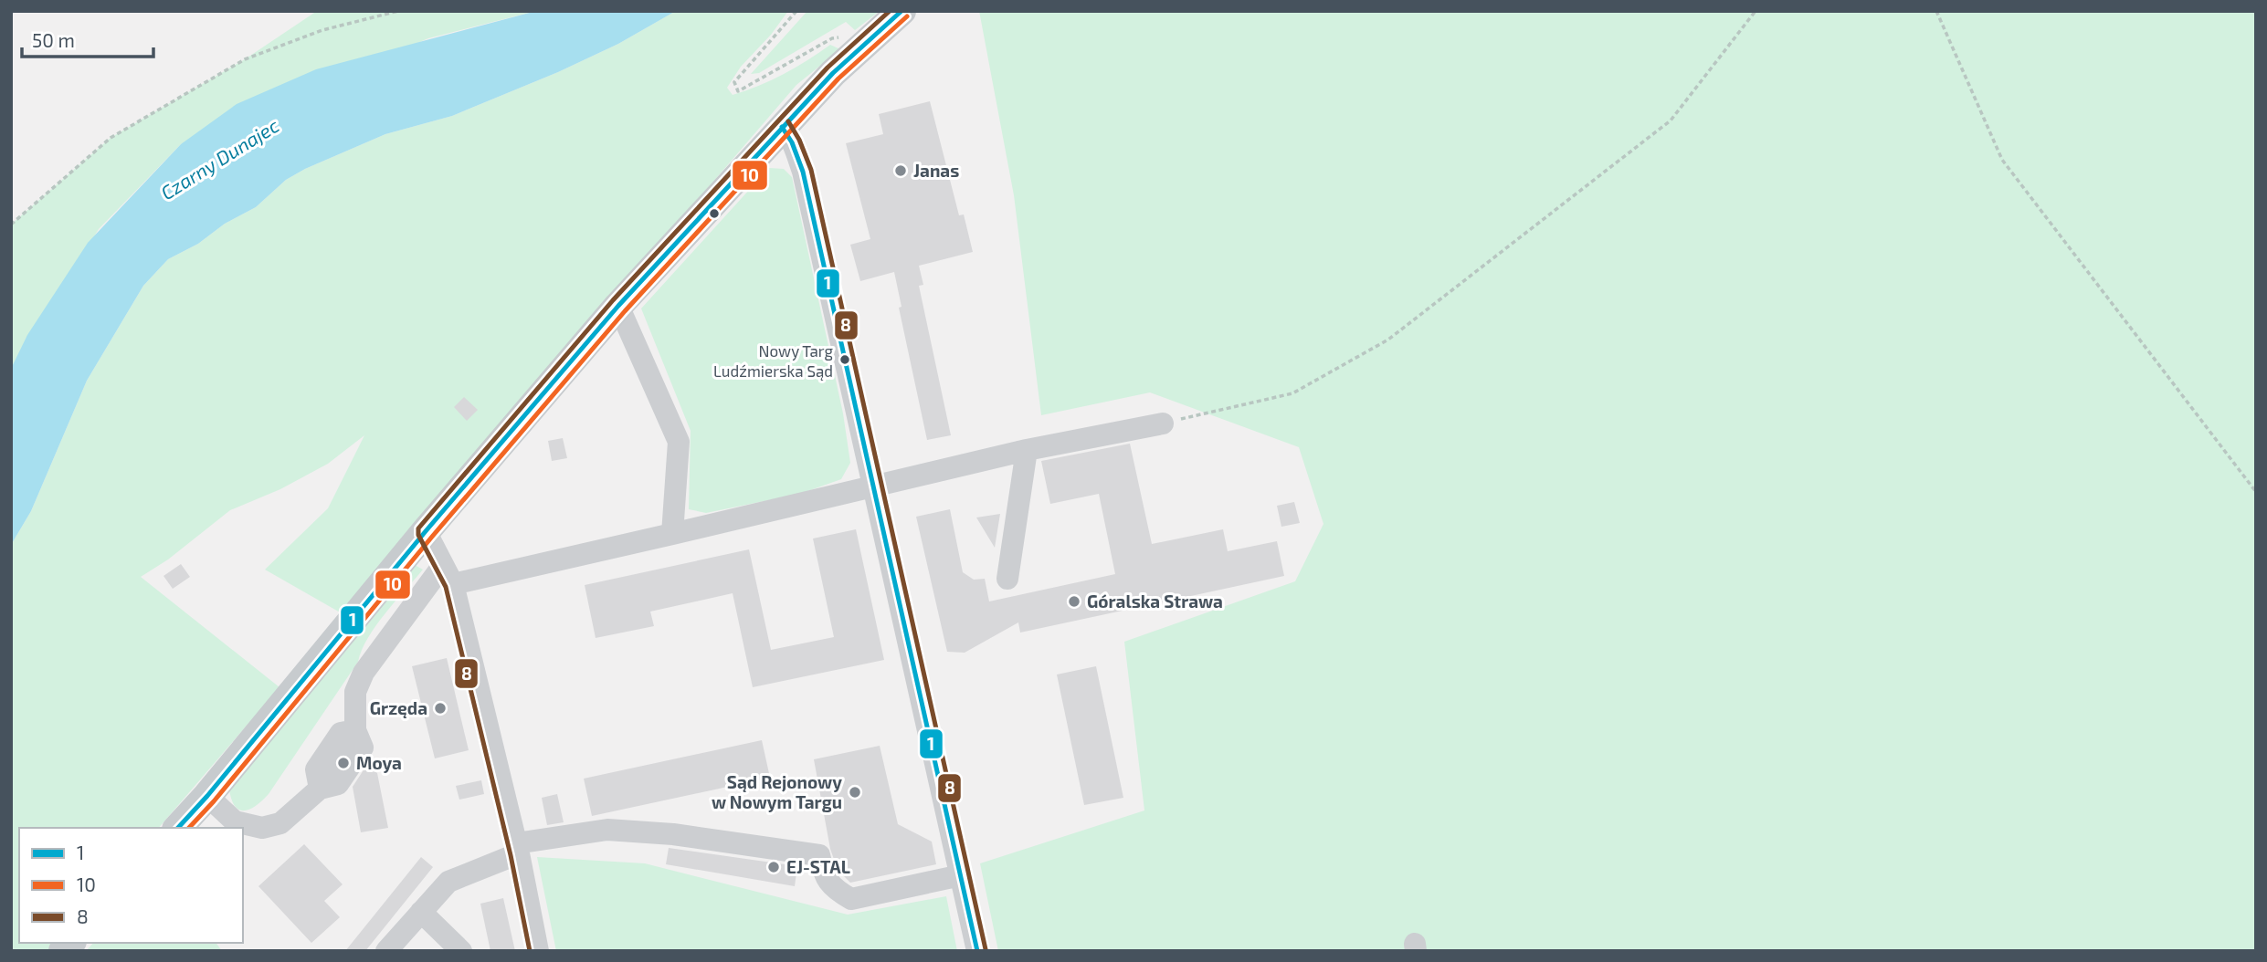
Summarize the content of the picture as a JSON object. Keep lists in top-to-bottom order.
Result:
{
  "water": ["Czarny Dunajec"],
  "places": [
    "Janas",
    "Nowy Targ Ludźmierska Sąd",
    "Góralska Strawa",
    "Grzęda",
    "Moya",
    "Sąd Rejonowy w Nowym Targu",
    "EJ-STAL"
  ],
  "lines": ["transit line 1", "transit line 8", "transit line 10"],
  "legend": ["1", "10", "8"],
  "scale_bar": "50 m"
}
